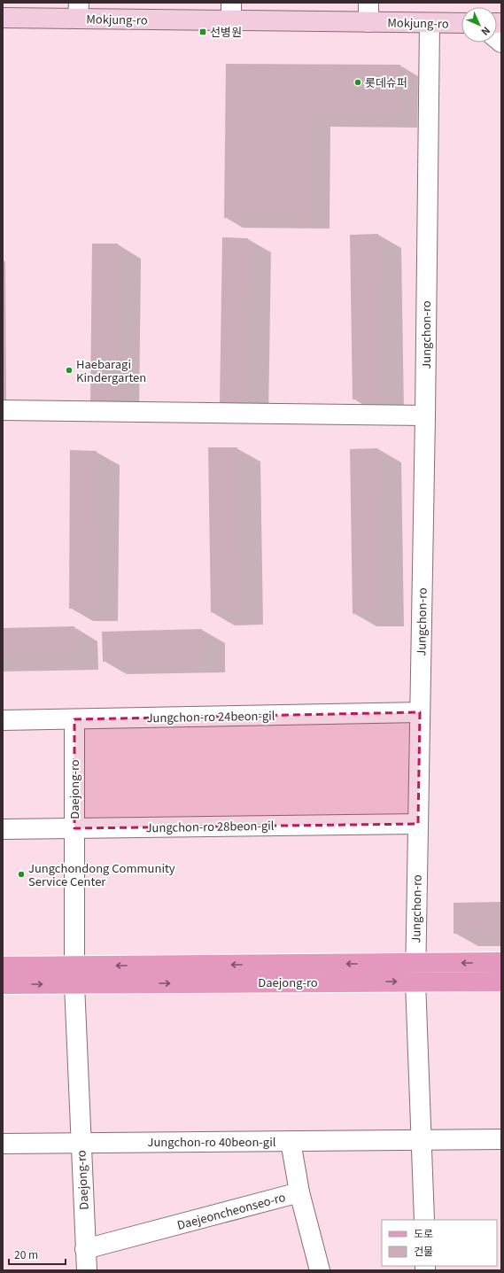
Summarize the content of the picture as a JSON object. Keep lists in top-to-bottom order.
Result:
{
  "streets": {
    "main road": ["Daejong-ro"],
    "street": [
      "Mokjung-ro",
      "Jungchon-ro",
      "Jungchon-ro 24beon-gil",
      "Jungchon-ro 28beon-gil",
      "Jungchon-ro 40beon-gil",
      "Daejeoncheonseo-ro"
    ]
  },
  "crossings": [
    ["Mokjung-ro", "Jungchon-ro"],
    ["Jungchon-ro", "Jungchon-ro 24beon-gil"],
    ["Jungchon-ro", "Daejong-ro"],
    ["Jungchon-ro", "Jungchon-ro 28beon-gil"],
    ["Jungchon-ro", "Jungchon-ro 40beon-gil"],
    ["Jungchon-ro 24beon-gil", "Daejong-ro"],
    ["Daejong-ro", "Jungchon-ro 28beon-gil"],
    ["Daejong-ro", "Jungchon-ro 40beon-gil"],
    ["Daejong-ro", "Daejeoncheonseo-ro"]
  ],
  "places": {
    "transit": ["선병원"],
    "other": ["롯데슈퍼", "Haebaragi Kindergarten", "Jungchondong Community Service Center"]
  },
  "legend": ["도로", "건물"],
  "scale_bar": "20 m",
  "north": "bottom right"
}
